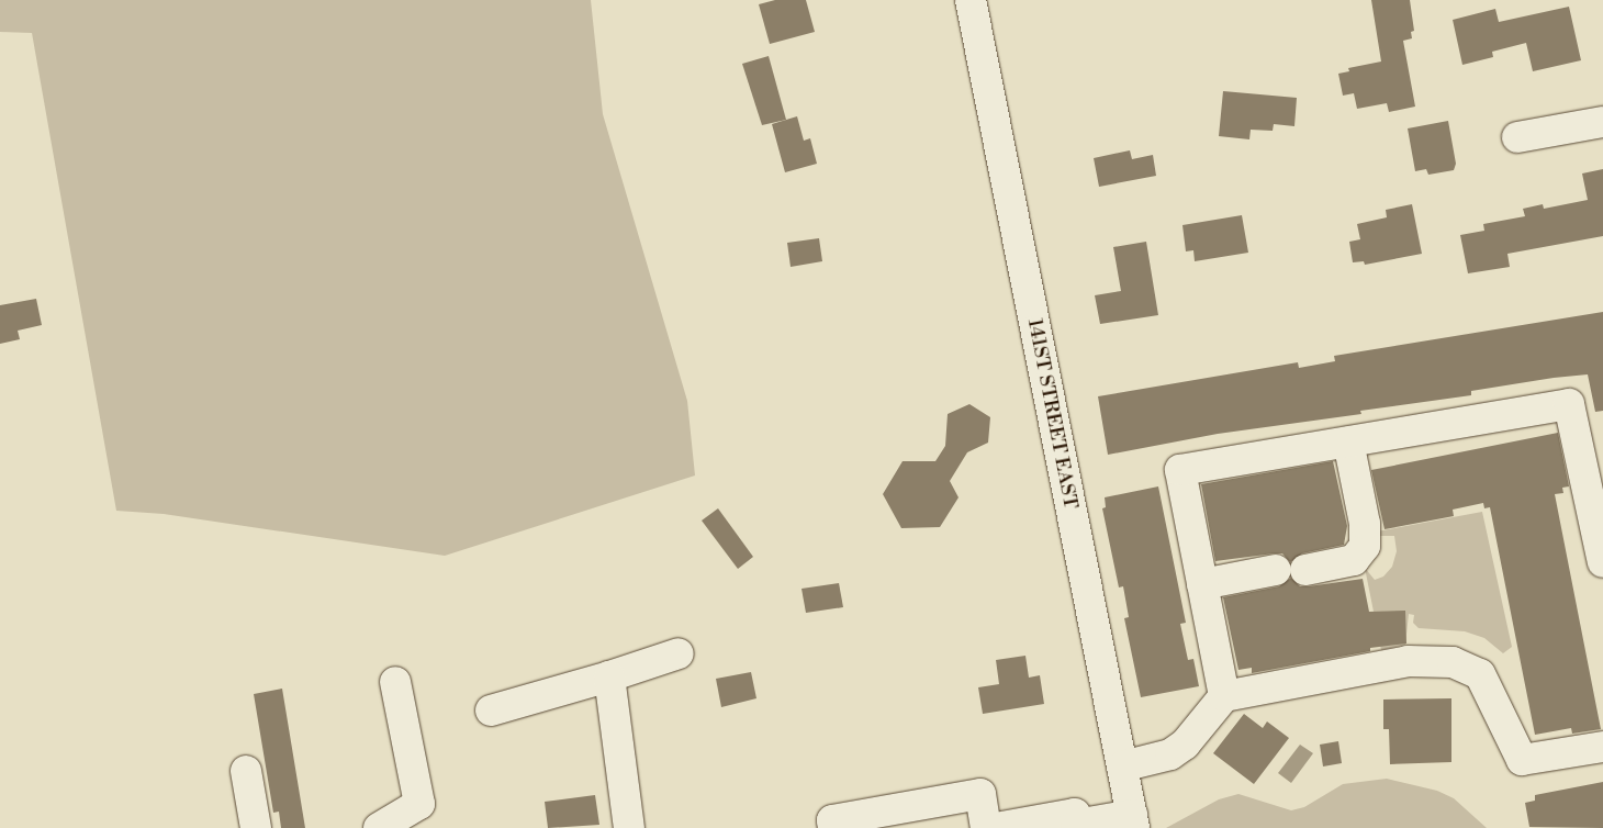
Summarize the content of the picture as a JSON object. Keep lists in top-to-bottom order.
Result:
{
  "streets": {
    "street": ["141ST STREET EAST"]
  }
}
